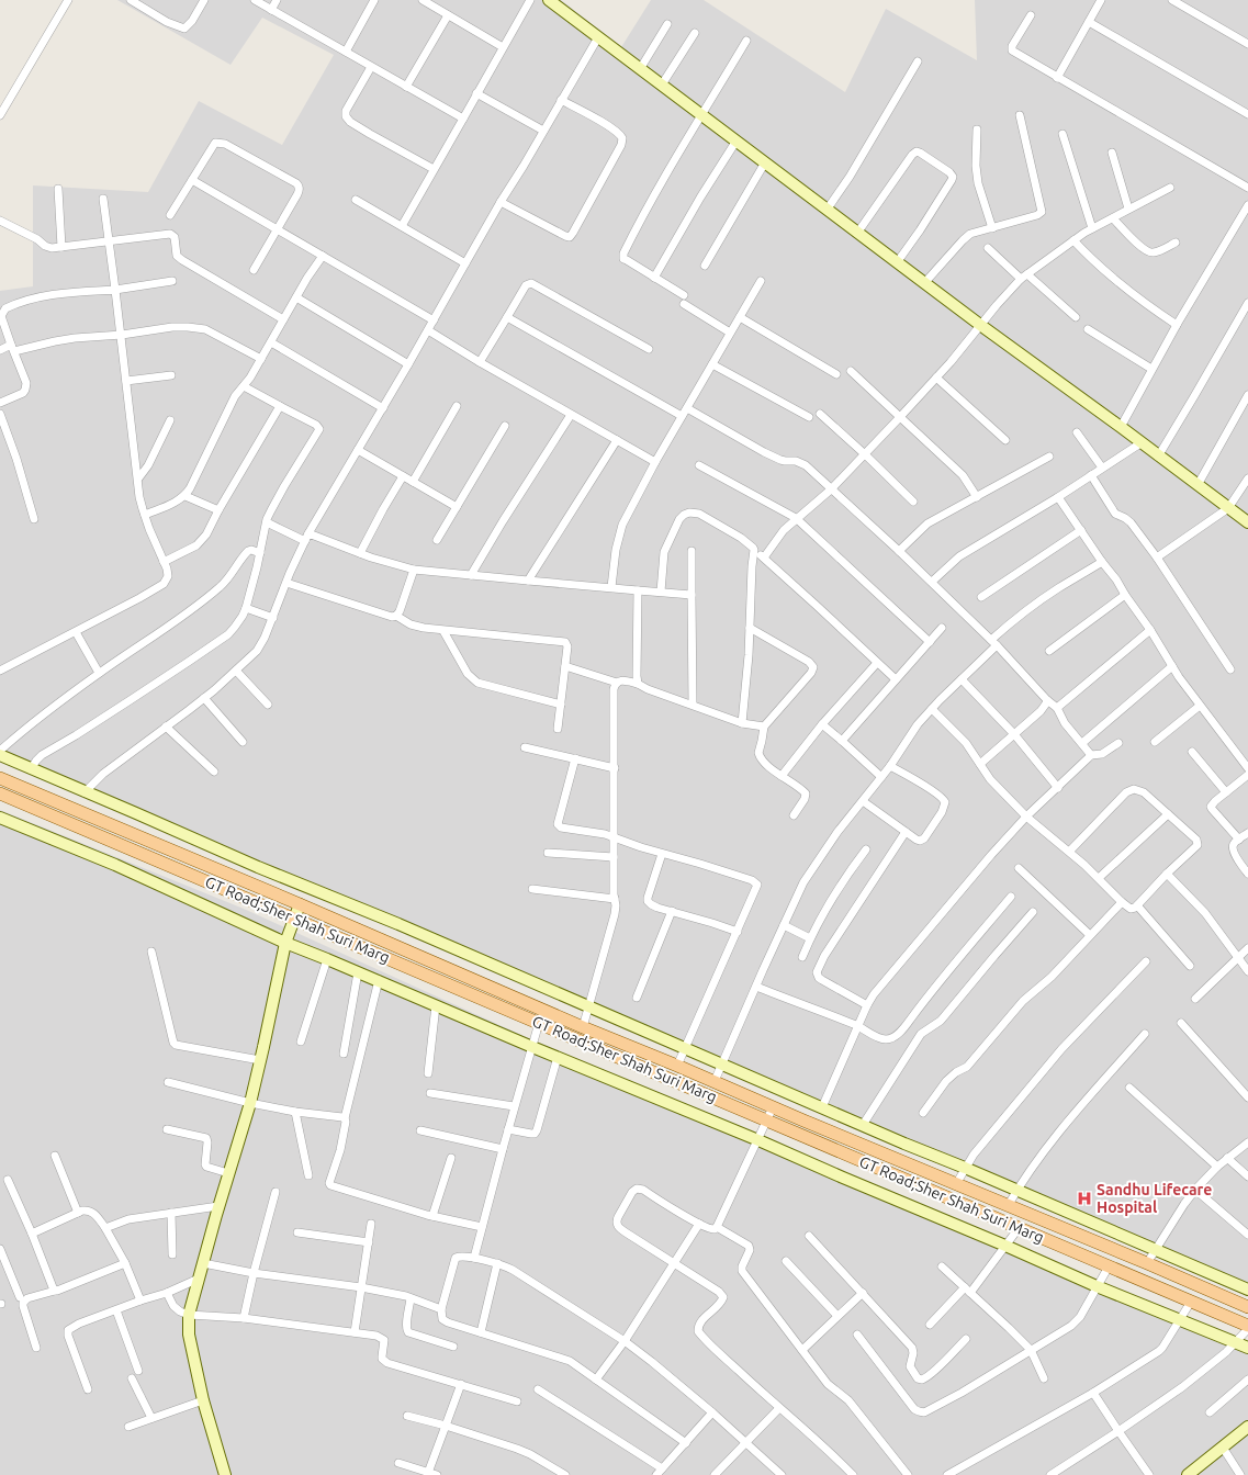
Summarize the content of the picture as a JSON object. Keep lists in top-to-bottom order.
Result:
{
  "streets": {
    "main road": ["GT Road;Sher Shah Suri Marg"]
  },
  "places": {
    "hospital": ["Sandhu Lifecare Hospital"]
  }
}
